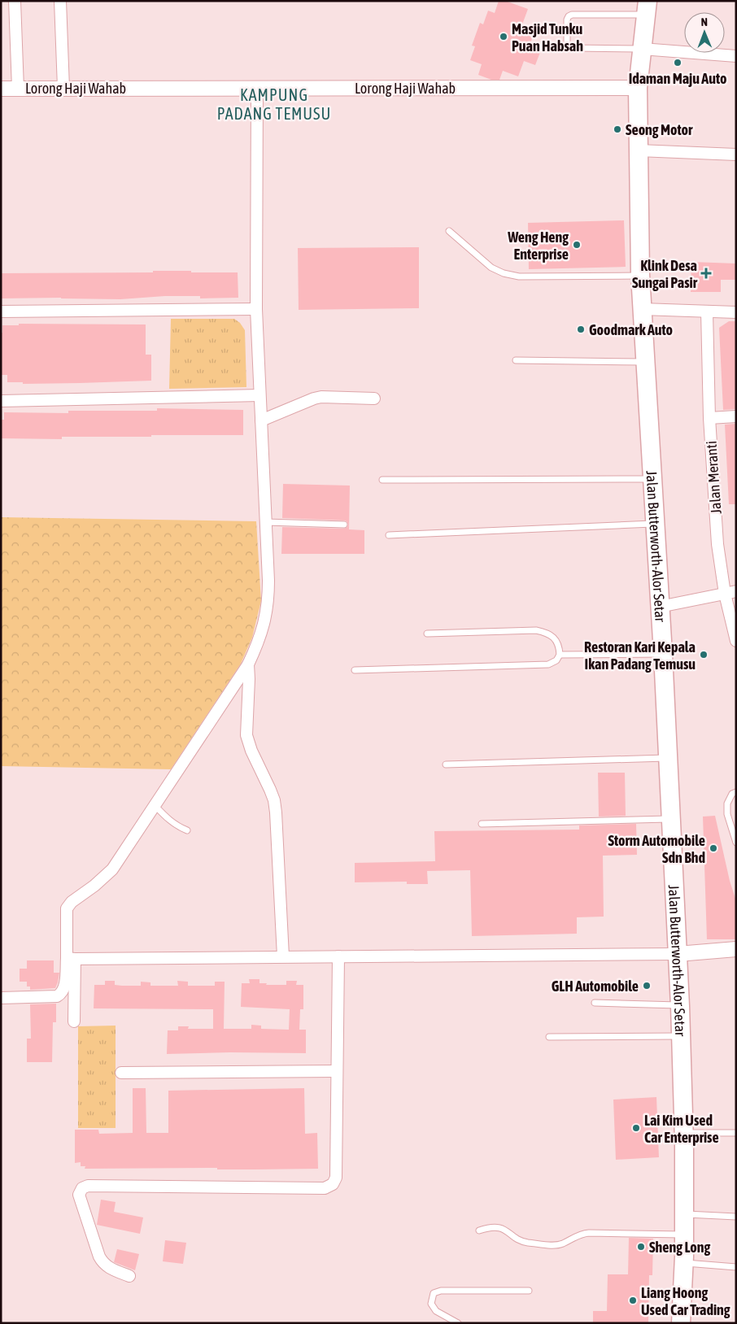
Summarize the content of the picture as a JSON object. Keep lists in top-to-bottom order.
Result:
{
  "streets": {
    "main road": ["Jalan Butterworth-Alor Setar"],
    "street": ["Lorong Haji Wahab", "Jalan Meranti"]
  },
  "crossings": [
    ["Lorong Haji Wahab", "Jalan Butterworth-Alor Setar"]
  ],
  "districts": ["KAMPUNG PADANG TEMUSU"],
  "places": {
    "other": [
      "Masjid Tunku Puan Habsah",
      "Idaman Maju Auto",
      "Seong Motor",
      "Weng Heng Enterprise",
      "Goodmark Auto",
      "Restoran Kari Kepala Ikan Padang Temusu",
      "Storm Automobile Sdn Bhd",
      "GLH Automobile",
      "Lai Kim Used Car Enterprise",
      "Sheng Long",
      "Liang Hoong Used Car Trading"
    ],
    "health": ["Klink Desa Sungai Pasir"]
  },
  "north": "top"
}
